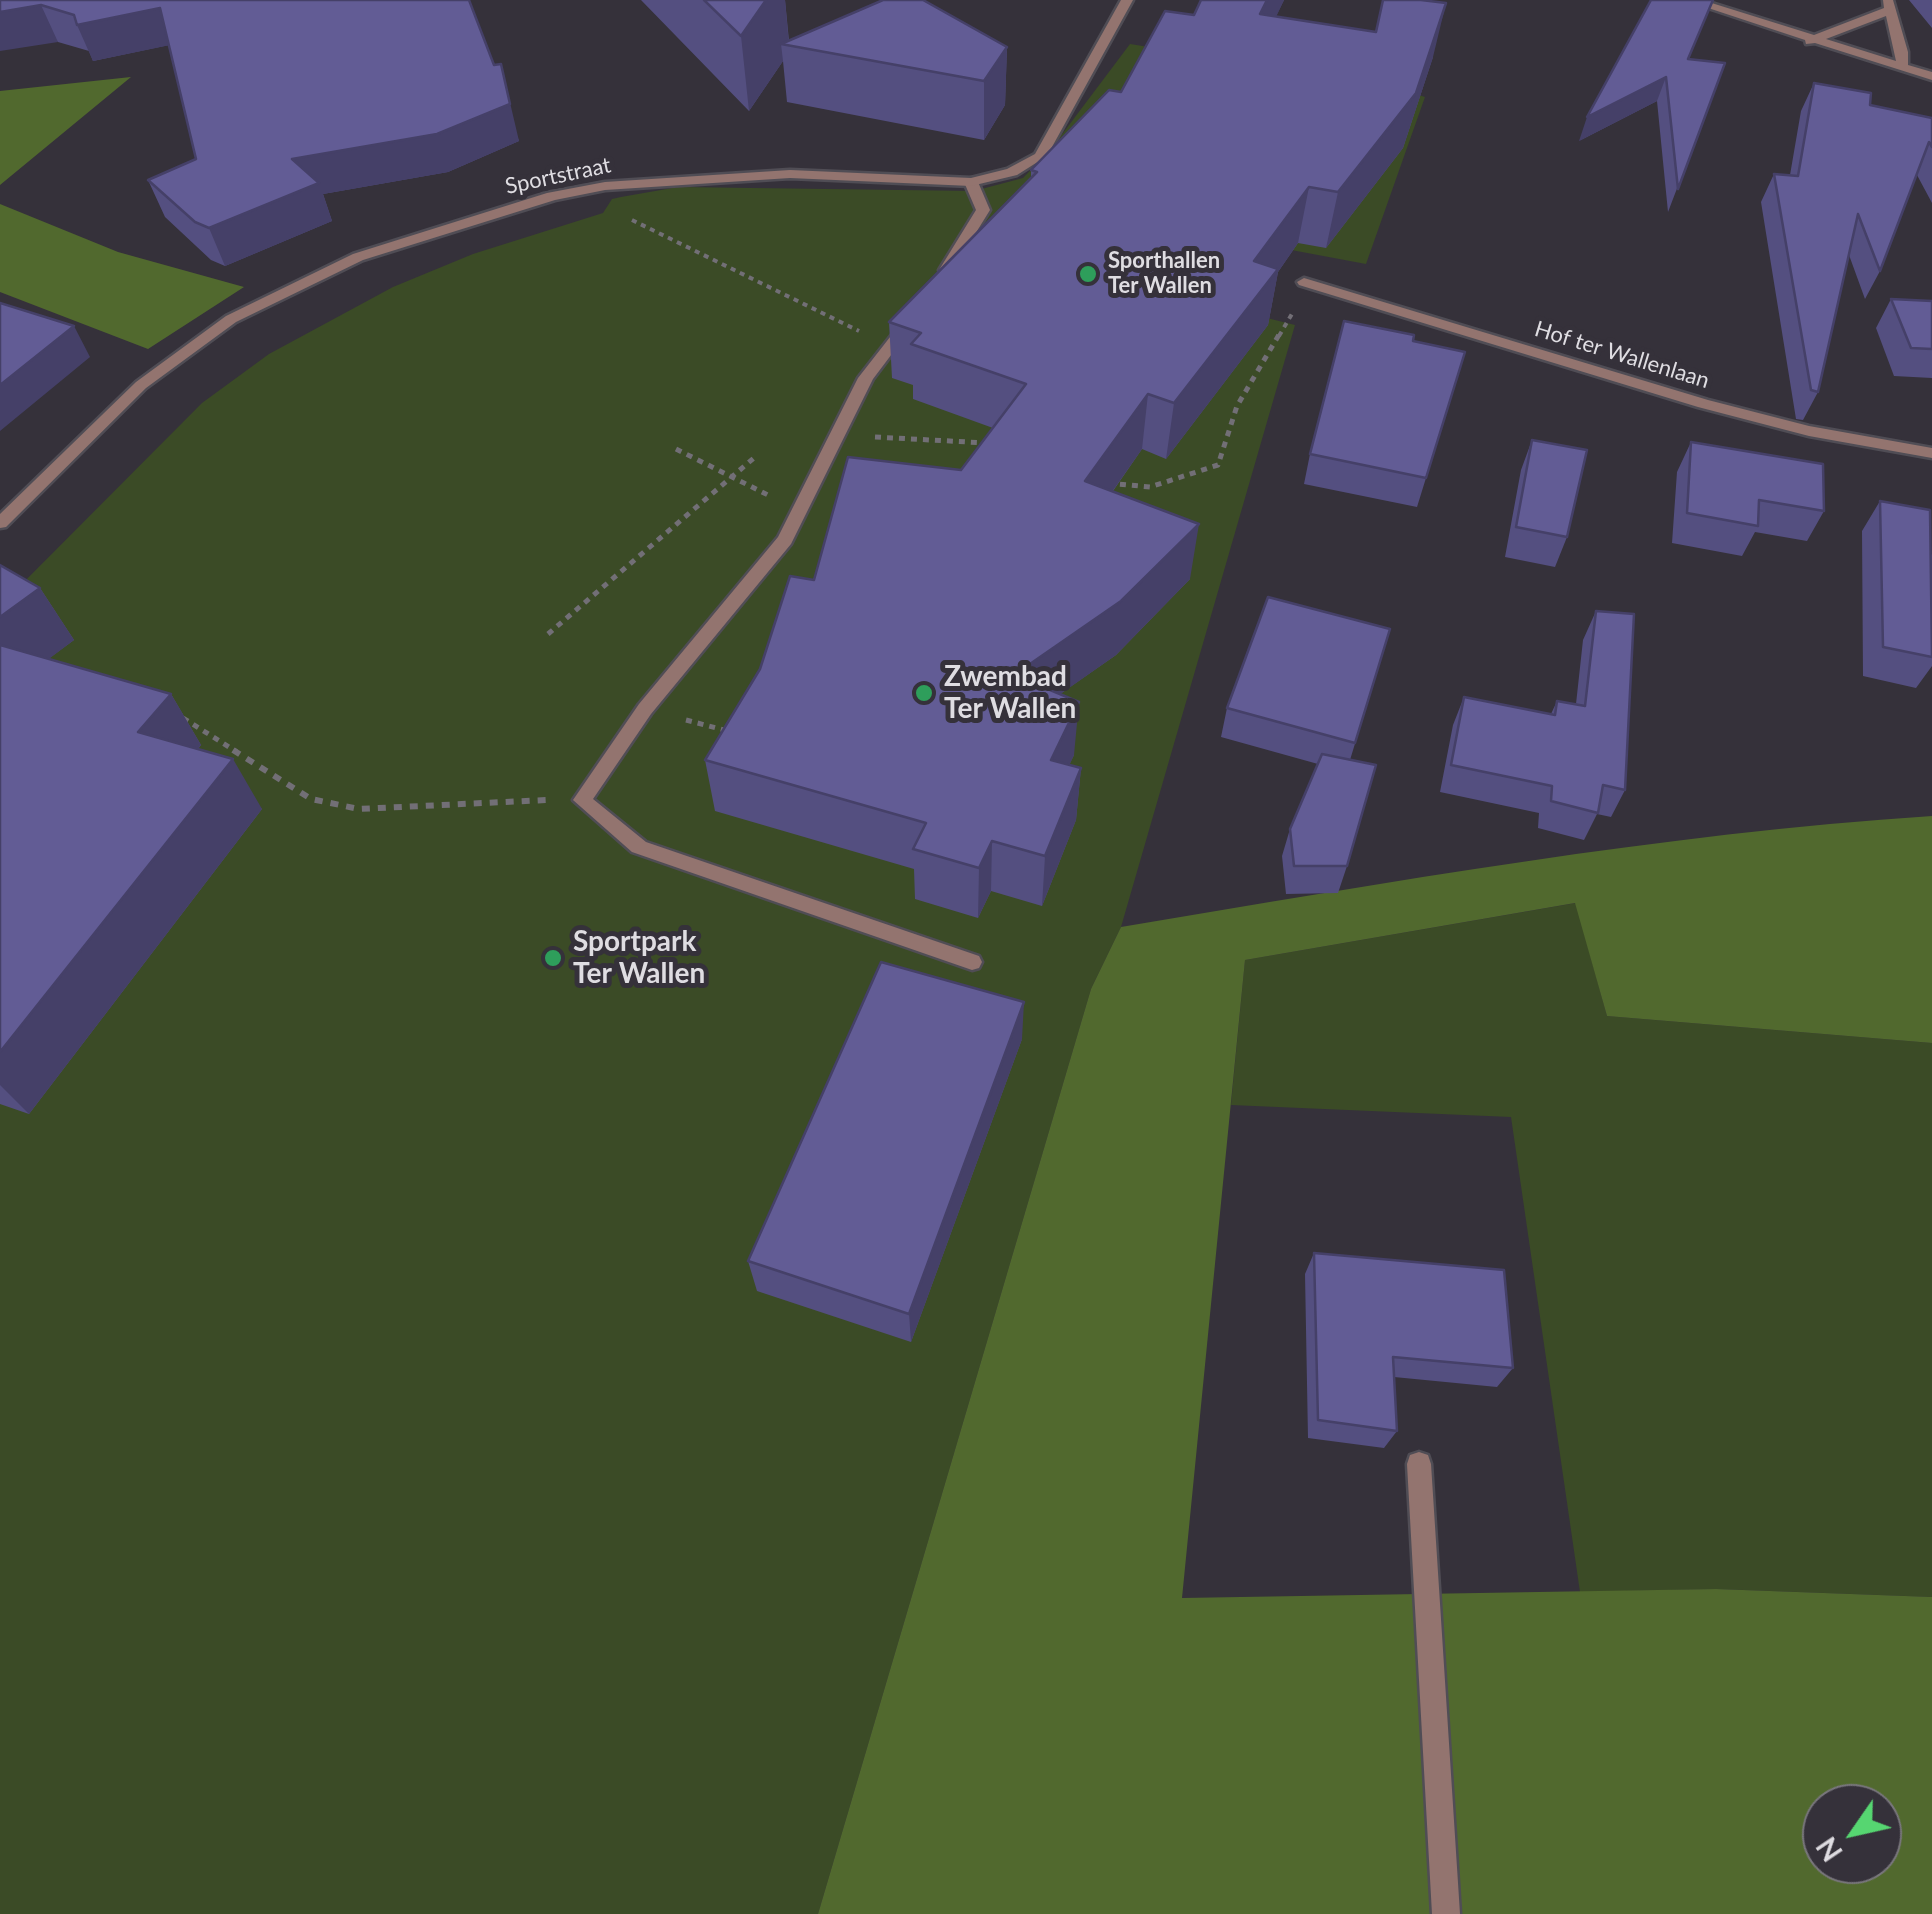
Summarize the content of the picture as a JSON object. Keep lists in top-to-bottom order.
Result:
{
  "streets": {
    "street": ["Sportstraat", "Hof ter Wallenlaan"]
  },
  "places": ["Sporthallen Ter Wallen", "Zwembad Ter Wallen", "Sportpark Ter Wallen"],
  "north": "bottom left"
}
